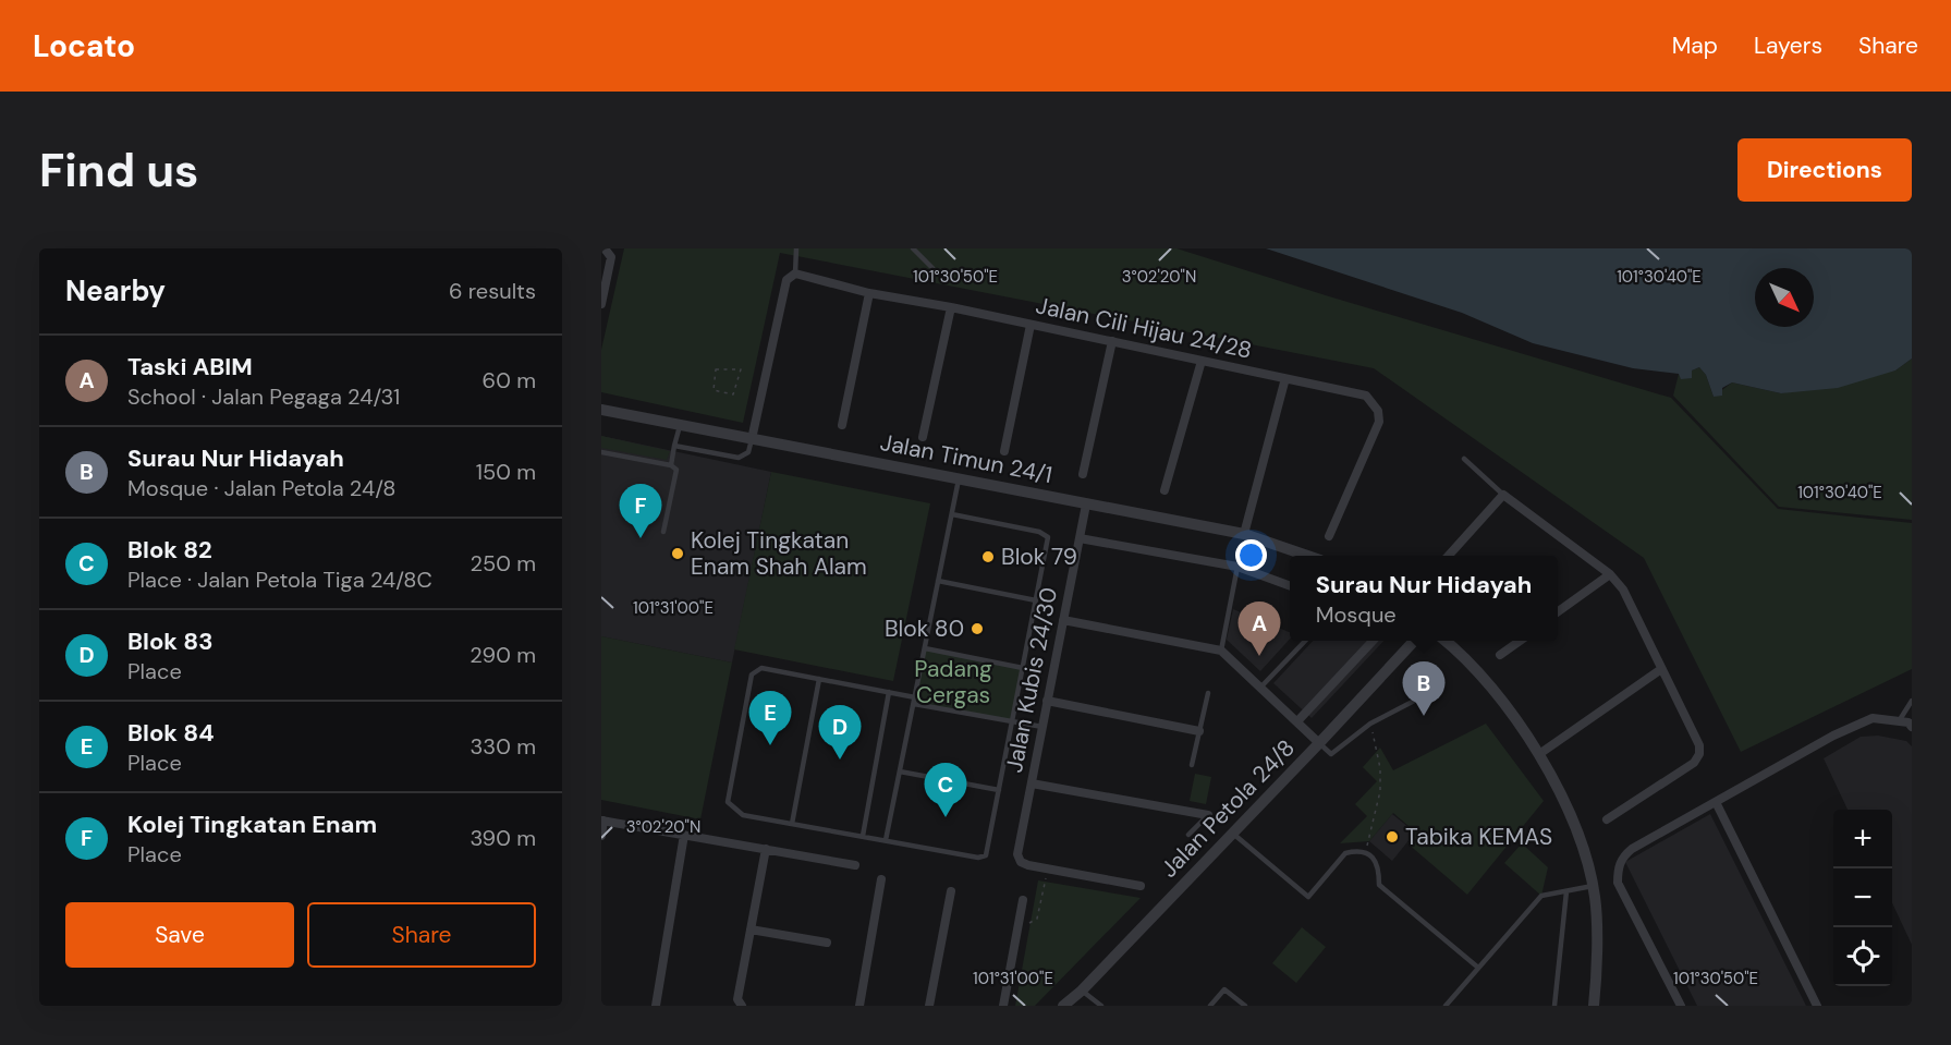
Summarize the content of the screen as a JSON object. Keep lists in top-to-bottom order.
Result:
{
  "streets": {
    "street": [
      "Jalan Cili Hijau 24/28",
      "Jalan Timun 24/1",
      "Jalan Kubis 24/30",
      "Jalan Petola 24/8"
    ]
  },
  "crossings": [
    ["Jalan Timun 24/1", "Jalan Kubis 24/30"]
  ],
  "parks": ["Padang Cergas"],
  "places": [
    "Kolej Tingkatan Enam Shah Alam",
    "Blok 79",
    "Blok 80",
    "Tabika KEMAS"
  ],
  "north": "bottom right",
  "page": {
    "header": "Locato",
    "nav": ["Map", "Layers", "Share"],
    "buttons": [
      "Directions",
      ["Save", "Share"]
    ],
    "title": "Find us",
    "heading": ["Nearby", "6 results"],
    "list": [
      {
        "mark": "A",
        "name": "Taski ABIM",
        "note": "School · Jalan Pegaga 24/31",
        "value": "60 m"
      },
      {
        "mark": "B",
        "name": "Surau Nur Hidayah",
        "note": "Mosque · Jalan Petola 24/8",
        "value": "150 m"
      },
      {
        "mark": "C",
        "name": "Blok 82",
        "note": "Place · Jalan Petola Tiga 24/8C",
        "value": "250 m"
      },
      {
        "mark": "D",
        "name": "Blok 83",
        "note": "Place",
        "value": "290 m"
      },
      {
        "mark": "E",
        "name": "Blok 84",
        "note": "Place",
        "value": "330 m"
      },
      {
        "mark": "F",
        "name": "Kolej Tingkatan Enam",
        "note": "Place",
        "value": "390 m"
      }
    ],
    "pins": [
      "F",
      "A",
      "B",
      "E",
      "D",
      "C"
    ],
    "popup": ["Surau Nur Hidayah", "Mosque"],
    "map_buttons": ["+", "−"]
  },
  "coordinates": [
    "101°30'50\"E",
    "101°30'40\"E",
    "3°02'20\"N",
    "101°31'00\"E"
  ]
}
